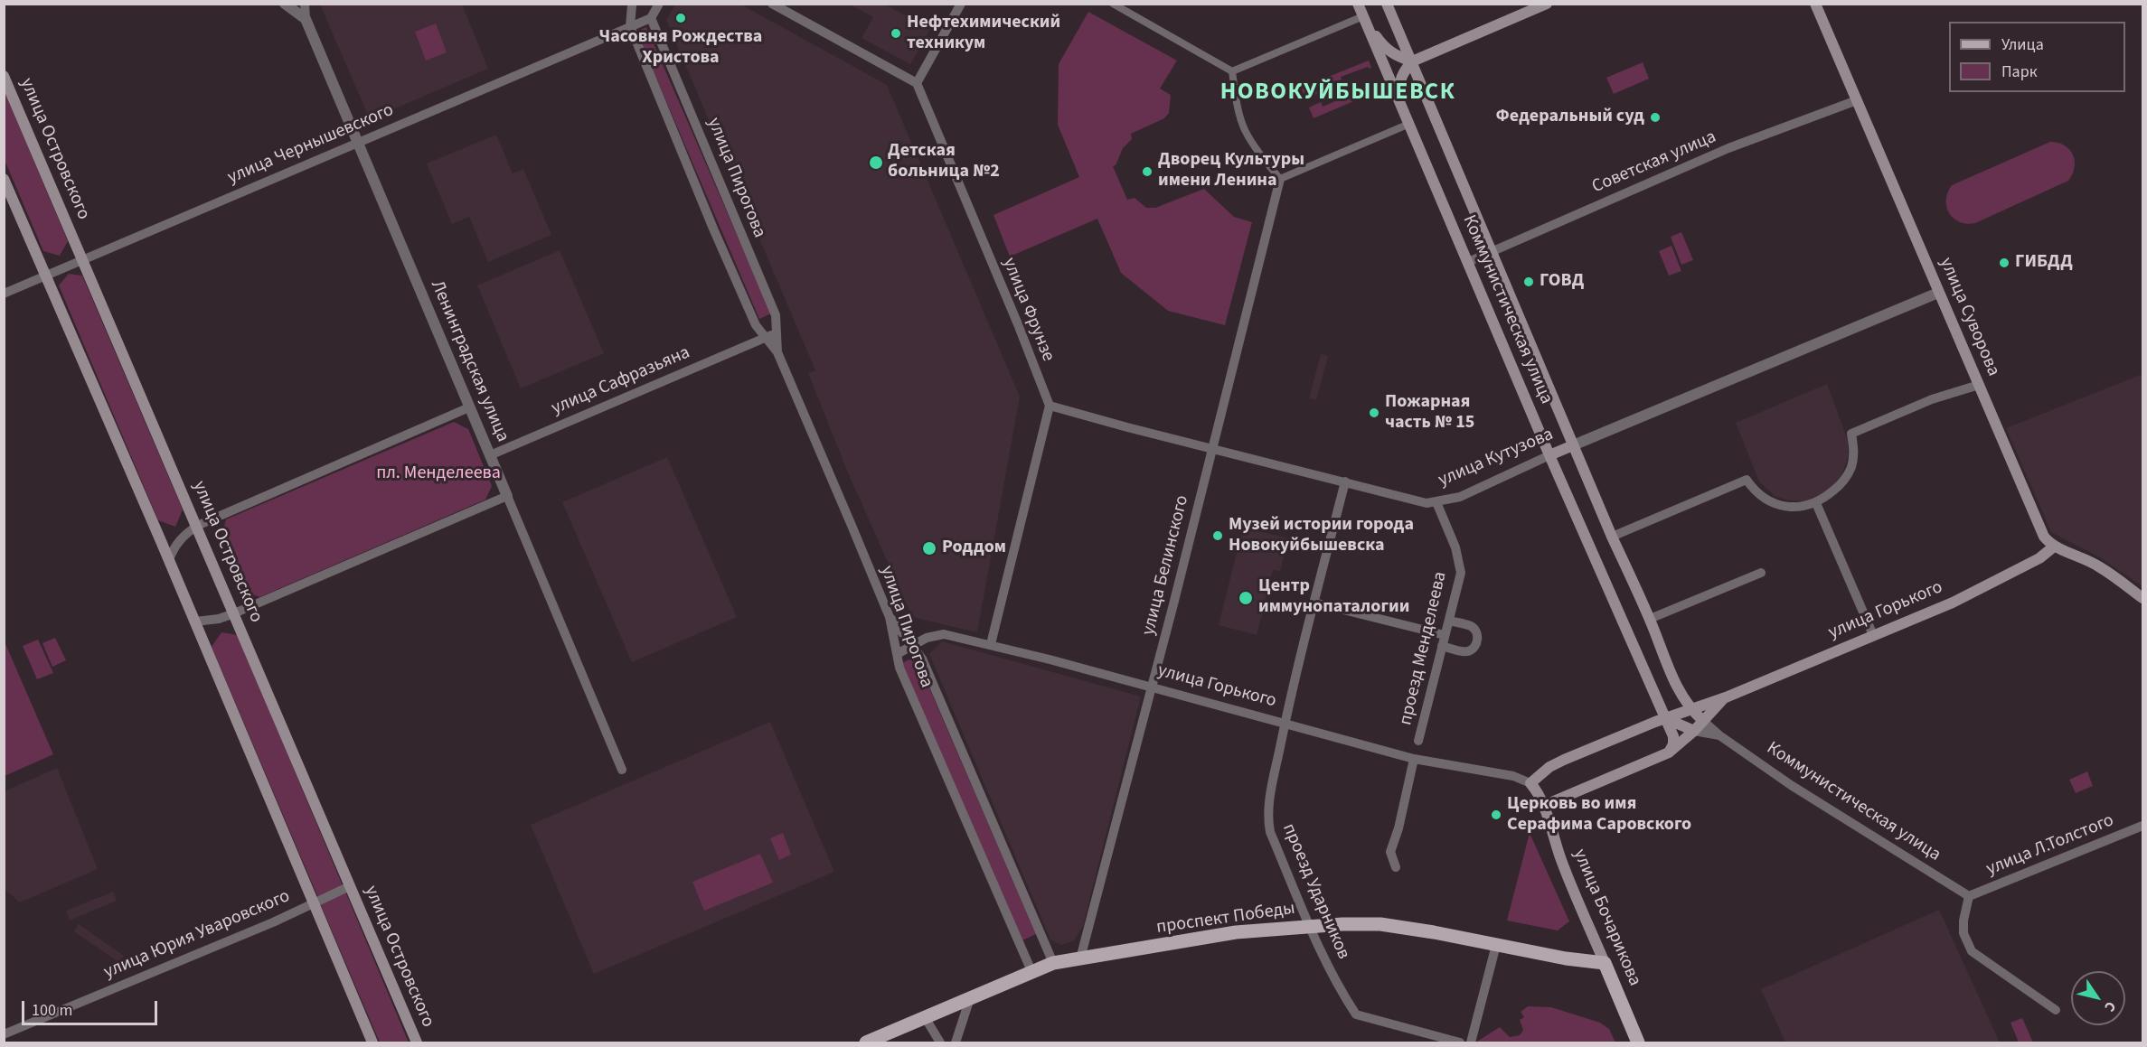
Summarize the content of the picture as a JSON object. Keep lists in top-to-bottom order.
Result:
{
  "streets": {
    "main road": [
      "улица Островского",
      "Коммунистическая улица",
      "улица Суворова",
      "улица Кутузова",
      "улица Горького",
      "улица Бочарикова",
      "проспект Победы"
    ],
    "street": [
      "улица Чернышевского",
      "Советская улица",
      "улица Пирогова",
      "улица Фрунзе",
      "Ленинградская улица",
      "улица Сафразьяна",
      "улица Белинского",
      "проезд Менделеева",
      "улица Л.Толстого",
      "проезд Ударников",
      "улица Юрия Уваровского"
    ]
  },
  "crossings": [
    ["улица Чернышевского", "улица Островского"],
    ["улица Чернышевского", "улица Пирогова"],
    ["улица Чернышевского", "Ленинградская улица"],
    ["улица Островского", "улица Юрия Уваровского"],
    ["Советская улица", "Коммунистическая улица"],
    ["Советская улица", "улица Суворова"],
    ["улица Пирогова", "улица Сафразьяна"],
    ["улица Пирогова", "улица Горького"],
    ["улица Пирогова", "проспект Победы"],
    ["улица Фрунзе", "улица Кутузова"],
    ["Коммунистическая улица", "улица Кутузова"],
    ["Коммунистическая улица", "улица Горького"],
    ["Коммунистическая улица", "улица Л.Толстого"],
    ["улица Суворова", "улица Кутузова"],
    ["улица Суворова", "улица Горького"],
    ["Ленинградская улица", "улица Сафразьяна"],
    ["улица Кутузова", "улица Белинского"],
    ["улица Кутузова", "проезд Менделеева"],
    ["улица Кутузова", "проезд Ударников"],
    ["улица Белинского", "улица Горького"],
    ["улица Белинского", "проспект Победы"],
    ["улица Горького", "проезд Ударников"],
    ["улица Горького", "улица Бочарикова"],
    ["проезд Ударников", "проспект Победы"],
    ["улица Бочарикова", "проспект Победы"]
  ],
  "districts": ["НОВОКУЙБЫШЕВСК"],
  "parks": ["пл. Менделеева"],
  "places": [
    "Часовня Рождества Христова",
    "Нефтехимический техникум",
    "Федеральный суд",
    "Детская больница №2",
    "Дворец Культуры имени Ленина",
    "ГИБДД",
    "ГОВД",
    "Пожарная часть № 15",
    "Музей истории города Новокуйбышевска",
    "Роддом",
    "Центр иммунопаталогии",
    "Церковь во имя Серафима Саровского"
  ],
  "legend": ["Улица", "Парк"],
  "scale_bar": "100 m",
  "north": "bottom right"
}
